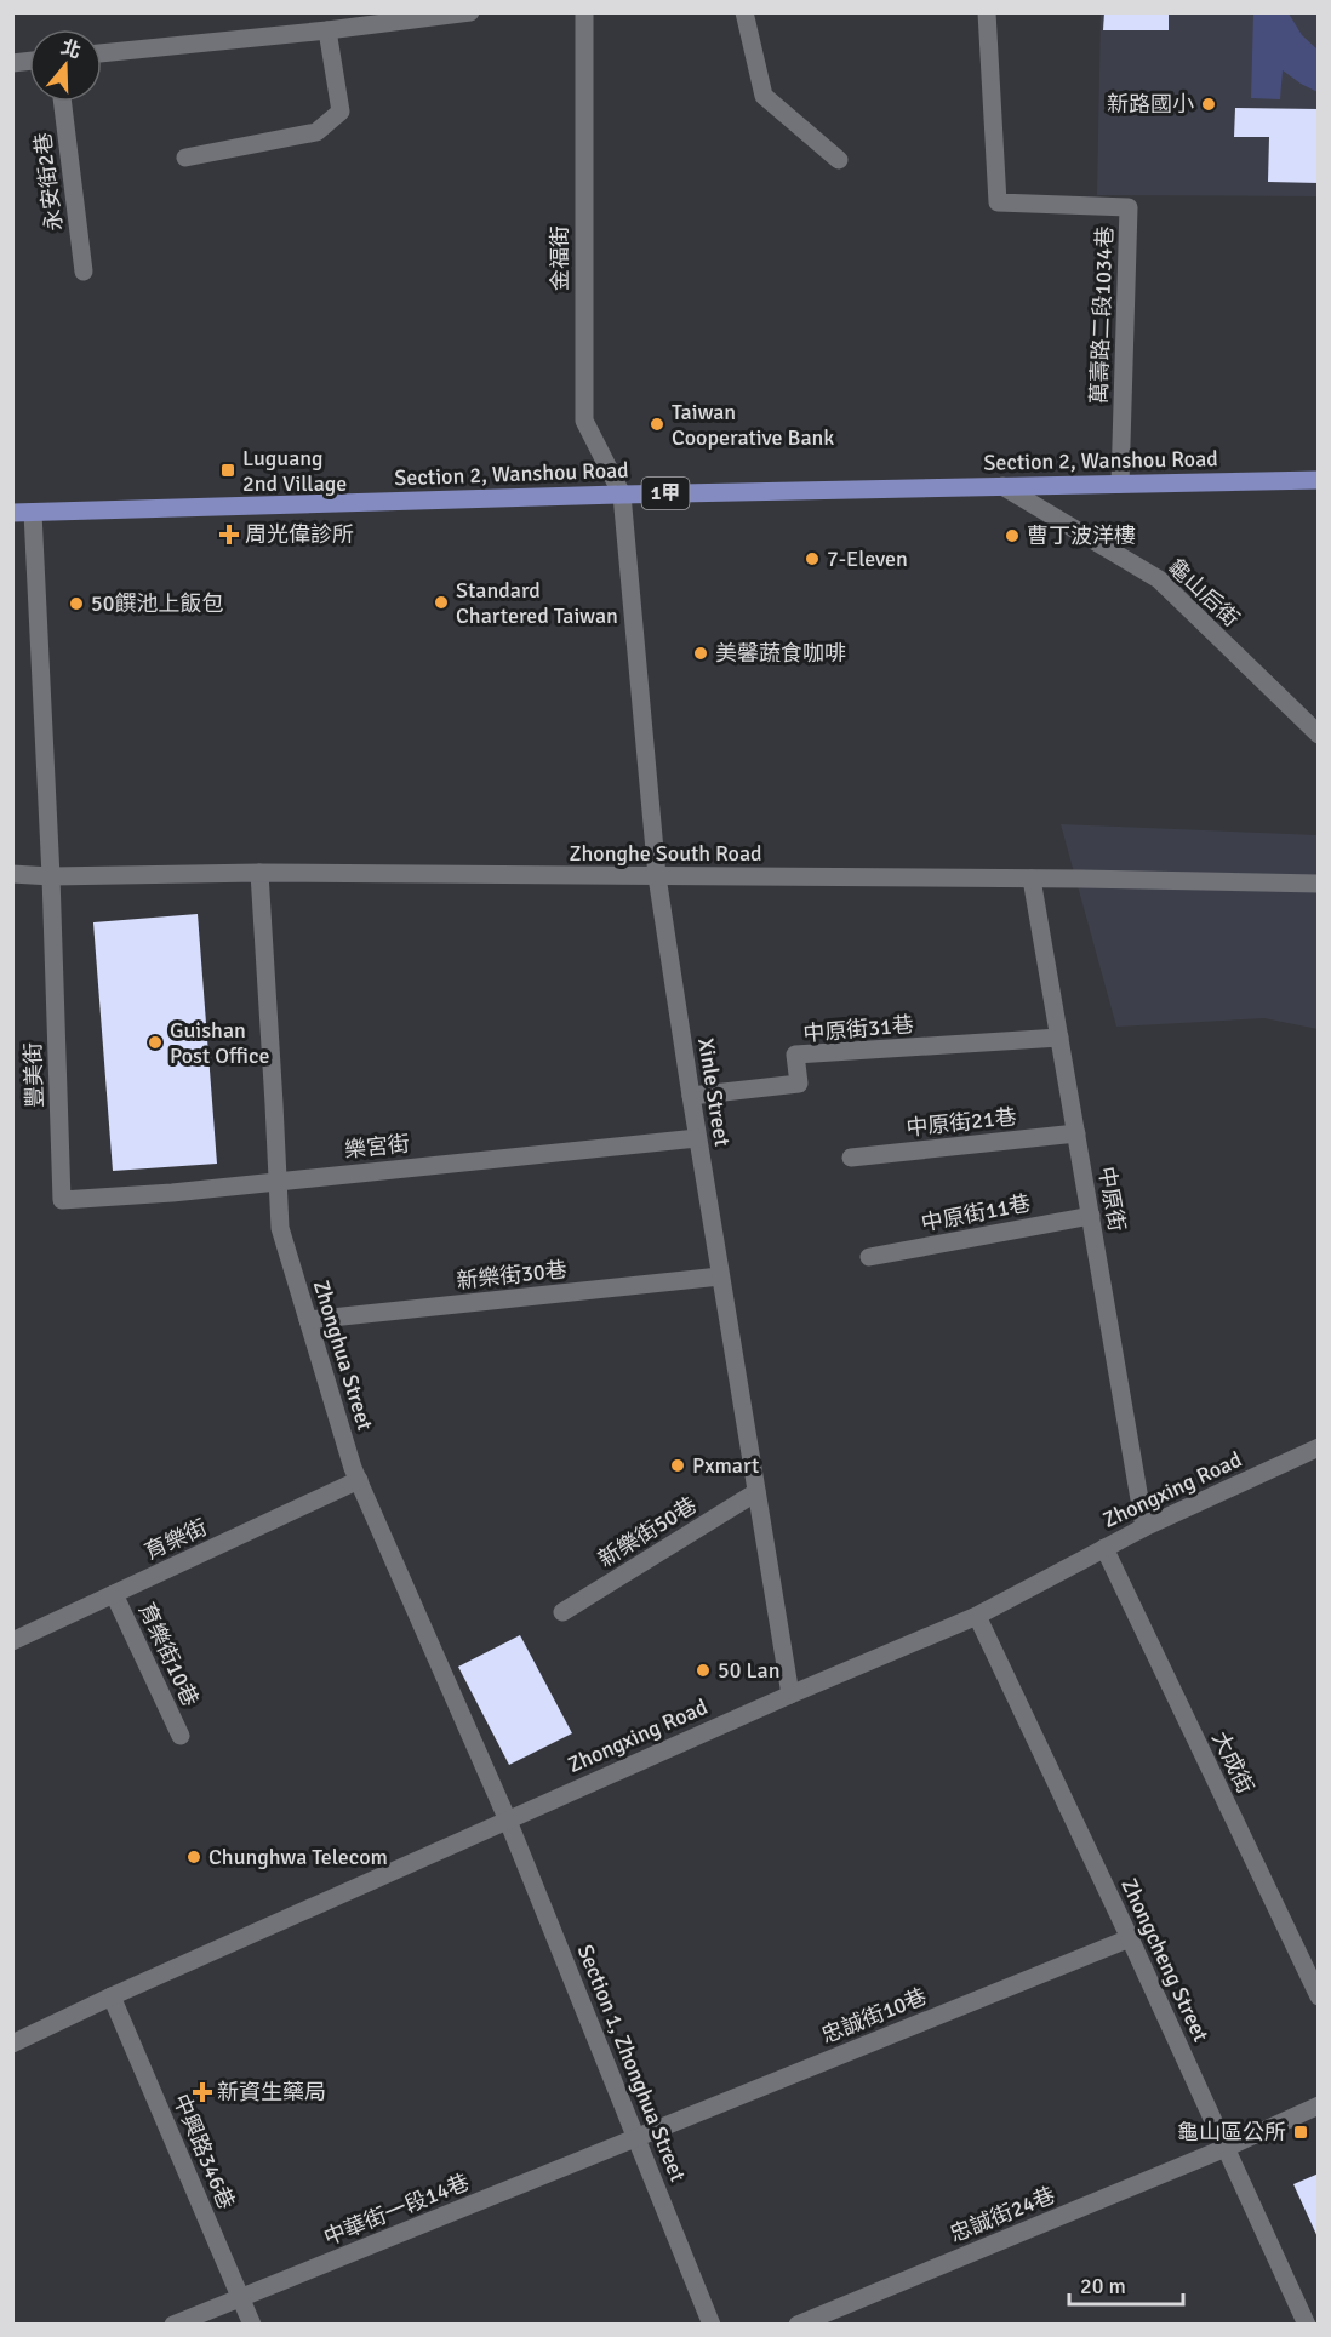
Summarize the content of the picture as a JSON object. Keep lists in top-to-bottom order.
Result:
{
  "streets": {
    "main road": ["Section 2, Wanshou Road", "1甲"],
    "street": [
      "永安街2巷",
      "金福街",
      "萬壽路二段1034巷",
      "龜山后街",
      "Zhonghe South Road",
      "中原街31巷",
      "豐美街",
      "Xinle Street",
      "中原街21巷",
      "樂宮街",
      "中原街",
      "中原街11巷",
      "新樂街30巷",
      "Zhonghua Street",
      "Zhongxing Road",
      "新樂街50巷",
      "育樂街",
      "育樂街10巷",
      "大成街",
      "Zhongcheng Street",
      "忠誠街10巷",
      "Section 1, Zhonghua Street",
      "中興路346巷",
      "中華街一段14巷",
      "忠誠街24巷"
    ]
  },
  "crossings": [
    ["金福街", "Section 2, Wanshou Road"],
    ["金福街", "Xinle Street"],
    ["萬壽路二段1034巷", "Section 2, Wanshou Road"],
    ["Section 2, Wanshou Road", "龜山后街"],
    ["Section 2, Wanshou Road", "豐美街"],
    ["Section 2, Wanshou Road", "Xinle Street"],
    ["Zhonghe South Road", "豐美街"],
    ["Zhonghe South Road", "Xinle Street"],
    ["Zhonghe South Road", "中原街"],
    ["Zhonghe South Road", "Zhonghua Street"],
    ["中原街31巷", "Xinle Street"],
    ["中原街31巷", "中原街"],
    ["豐美街", "樂宮街"],
    ["Xinle Street", "樂宮街"],
    ["Xinle Street", "新樂街30巷"],
    ["Xinle Street", "Zhongxing Road"],
    ["Xinle Street", "新樂街50巷"],
    ["中原街21巷", "中原街"],
    ["樂宮街", "Zhonghua Street"],
    ["中原街", "中原街11巷"],
    ["中原街", "Zhongxing Road"],
    ["新樂街30巷", "Zhonghua Street"],
    ["Zhonghua Street", "Zhongxing Road"],
    ["Zhonghua Street", "育樂街"],
    ["Zhonghua Street", "Section 1, Zhonghua Street"],
    ["Zhongxing Road", "大成街"],
    ["Zhongxing Road", "Zhongcheng Street"],
    ["Zhongxing Road", "Section 1, Zhonghua Street"],
    ["Zhongxing Road", "中興路346巷"],
    ["育樂街", "育樂街10巷"],
    ["Zhongcheng Street", "忠誠街10巷"],
    ["Zhongcheng Street", "忠誠街24巷"],
    ["忠誠街10巷", "Section 1, Zhonghua Street"],
    ["忠誠街10巷", "中華街一段14巷"],
    ["Section 1, Zhonghua Street", "中華街一段14巷"],
    ["中興路346巷", "中華街一段14巷"]
  ],
  "places": {
    "other": [
      "新路國小",
      "Taiwan Cooperative Bank",
      "曹丁波洋樓",
      "7-Eleven",
      "Standard Chartered Taiwan",
      "50饌池上飯包",
      "美馨蔬食咖啡",
      "Guishan Post Office",
      "Pxmart",
      "50 Lan",
      "Chunghwa Telecom"
    ],
    "transit": ["Luguang 2nd Village", "龜山區公所"],
    "health": ["周光偉診所", "新資生藥局"]
  },
  "scale_bar": "20 m",
  "north": "top"
}
